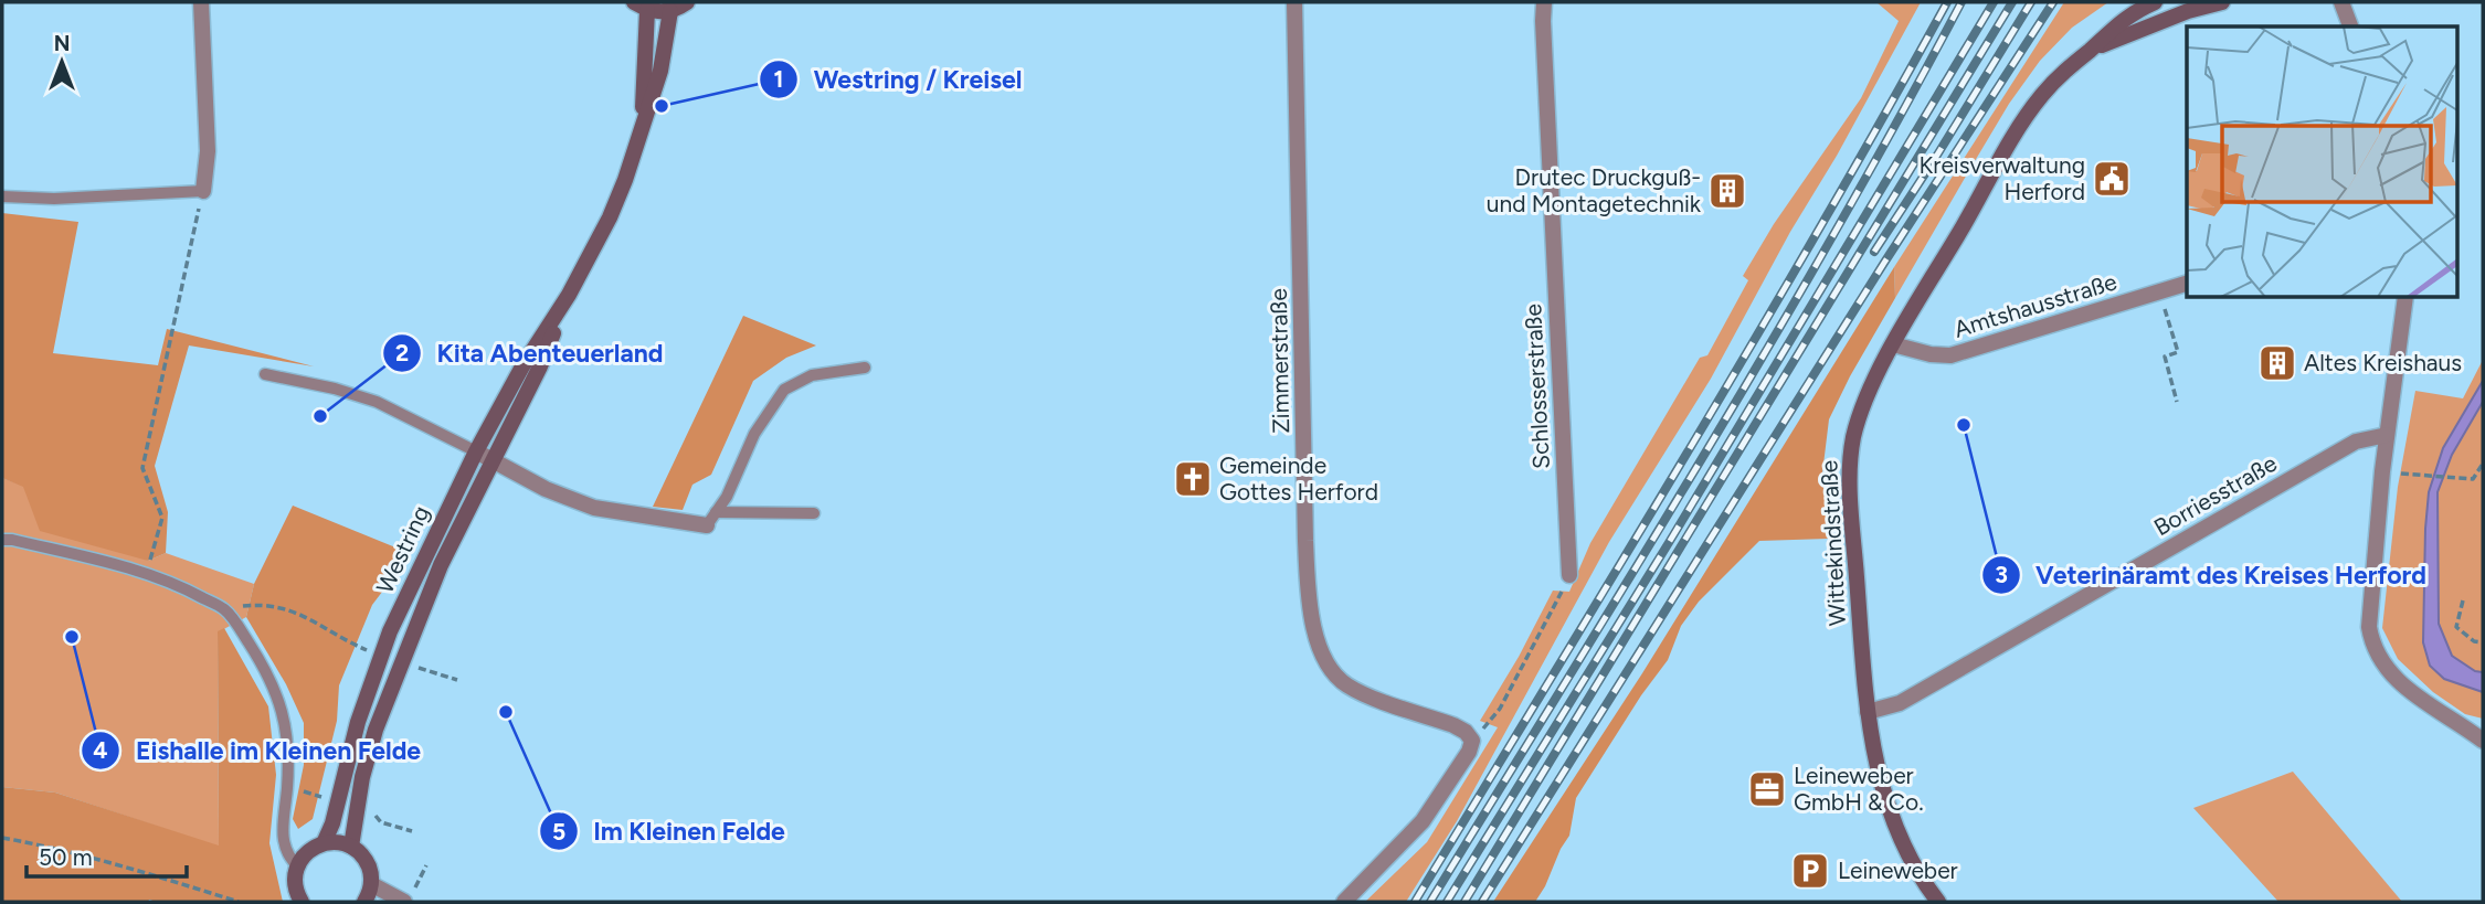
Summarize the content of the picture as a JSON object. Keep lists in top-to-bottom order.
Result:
{
  "streets": {
    "street": [
      "Amtshausstraße",
      "Zimmerstraße",
      "Schlosserstraße",
      "Borriesstraße",
      "Wittekindstraße",
      "Westring"
    ]
  },
  "crossings": [
    ["Amtshausstraße", "Wittekindstraße"],
    ["Borriesstraße", "Wittekindstraße"]
  ],
  "places": {
    "other": [
      "Westring / Kreisel",
      "Kita Abenteuerland",
      "Veterinäramt des Kreises Herford",
      "Eishalle im Kleinen Felde",
      "Im Kleinen Felde"
    ],
    "public building": ["Kreisverwaltung Herford"],
    "building": ["Drutec Druckguß- und Montagetechnik", "Altes Kreishaus"],
    "church": ["Gemeinde Gottes Herford"],
    "office": ["Leineweber GmbH & Co."],
    "parking": ["Leineweber"]
  },
  "scale_bar": "50 m",
  "north": "top"
}
